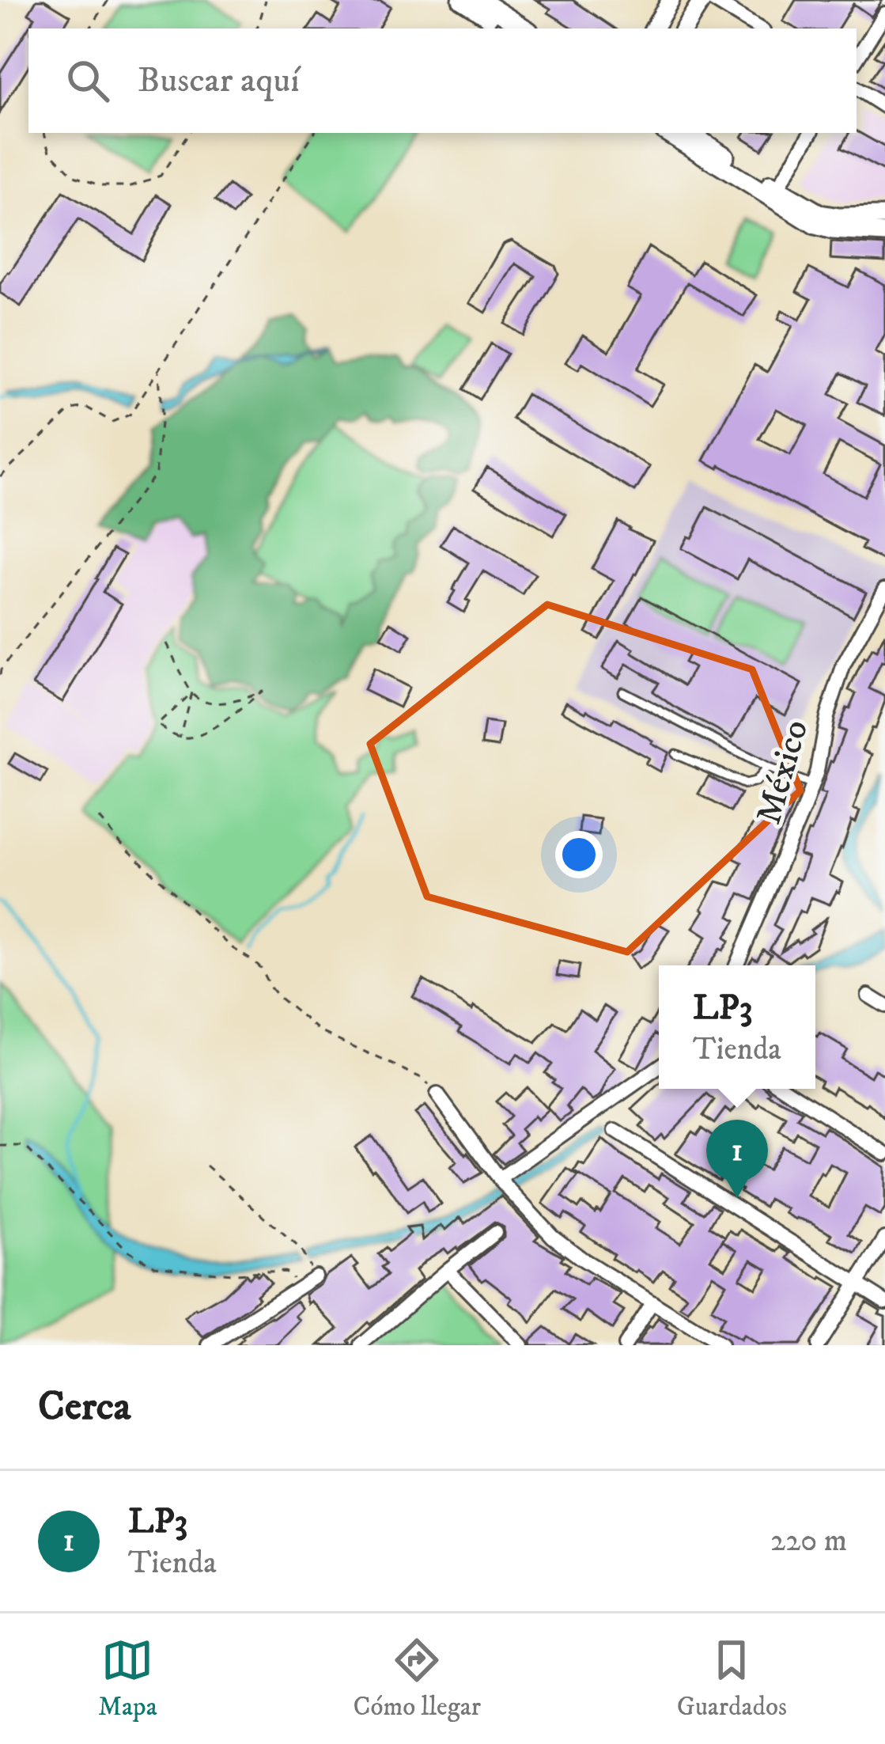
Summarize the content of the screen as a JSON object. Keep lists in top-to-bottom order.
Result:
{
  "streets": {
    "street": ["México"]
  },
  "page": {
    "search": "Buscar aquí",
    "popup": ["LP3", "Tienda"],
    "pins": "1",
    "heading": "Cerca",
    "list": [
      {
        "mark": "1",
        "name": "LP3",
        "note": "Tienda",
        "value": "220 m"
      }
    ],
    "nav": ["Mapa", "Cómo llegar", "Guardados"]
  }
}
